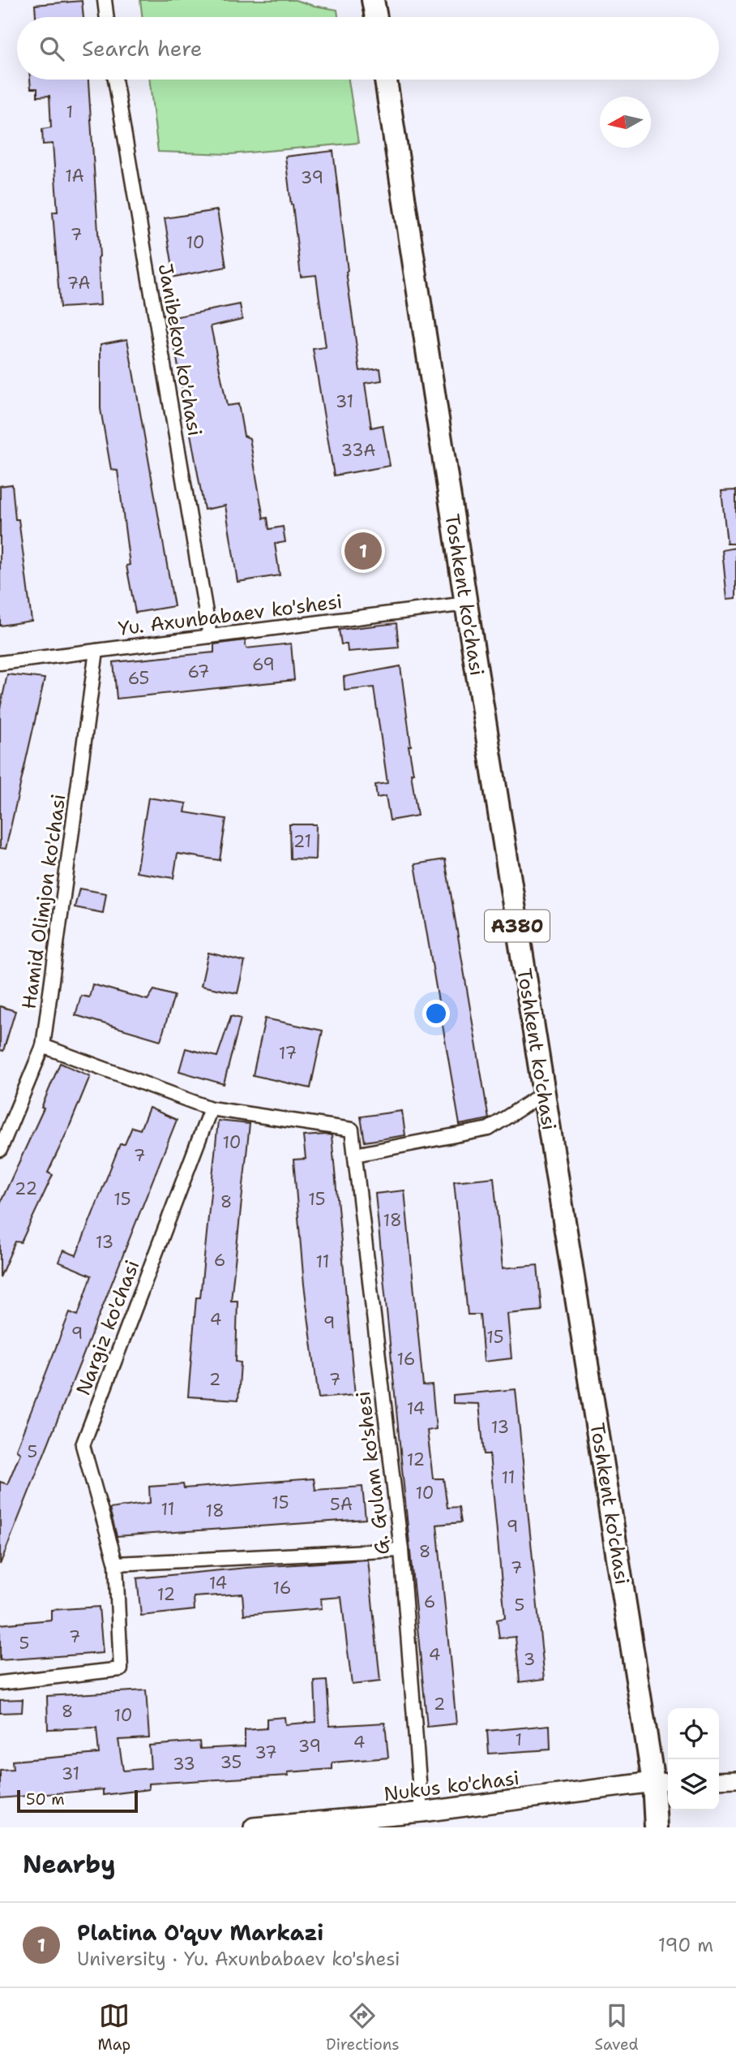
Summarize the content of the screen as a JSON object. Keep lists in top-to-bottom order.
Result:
{
  "streets": {
    "highway": ["Toshkent ko'chasi", "A380"],
    "main road": ["Nukus ko'chasi"],
    "street": [
      "Janibekov ko'chasi",
      "Yu. Axunbabaev ko'shesi",
      "Hamid Olimjon ko'chasi",
      "Nargiz ko'chasi",
      "G. Gulam ko'shesi"
    ]
  },
  "crossings": [
    ["Janibekov ko'chasi", "Yu. Axunbabaev ko'shesi"],
    ["Toshkent ko'chasi", "Yu. Axunbabaev ko'shesi"],
    ["Toshkent ko'chasi", "Nukus ko'chasi"],
    ["Yu. Axunbabaev ko'shesi", "Hamid Olimjon ko'chasi"],
    ["Nargiz ko'chasi", "G. Gulam ko'shesi"],
    ["G. Gulam ko'shesi", "Nukus ko'chasi"]
  ],
  "house_numbers": [
    "1",
    "1A",
    "39",
    "7",
    "10",
    "7A",
    "31",
    "33A",
    "69",
    "67",
    "65",
    "21",
    "17",
    "10",
    "7",
    "22",
    "15",
    "15",
    "8",
    "18",
    "13",
    "6",
    "11",
    "4",
    "9",
    "9",
    "15",
    "16",
    "2",
    "7",
    "14",
    "13",
    "5",
    "12",
    "11",
    "10",
    "15",
    "5A",
    "11",
    "18",
    "9",
    "8",
    "7",
    "14",
    "16",
    "12",
    "6",
    "5",
    "7",
    "5",
    "4",
    "3",
    "2",
    "8",
    "10",
    "1",
    "4",
    "39",
    "37",
    "35",
    "33",
    "31"
  ],
  "scale_bar": "50 m",
  "north": "left",
  "page": {
    "search": "Search here",
    "pins": "1",
    "scale": "50 m",
    "heading": "Nearby",
    "list": [
      {
        "mark": "1",
        "name": "Platina O'quv Markazi",
        "note": "University · Yu. Axunbabaev ko'shesi",
        "value": "190 m"
      }
    ],
    "nav": ["Map", "Directions", "Saved"]
  }
}
